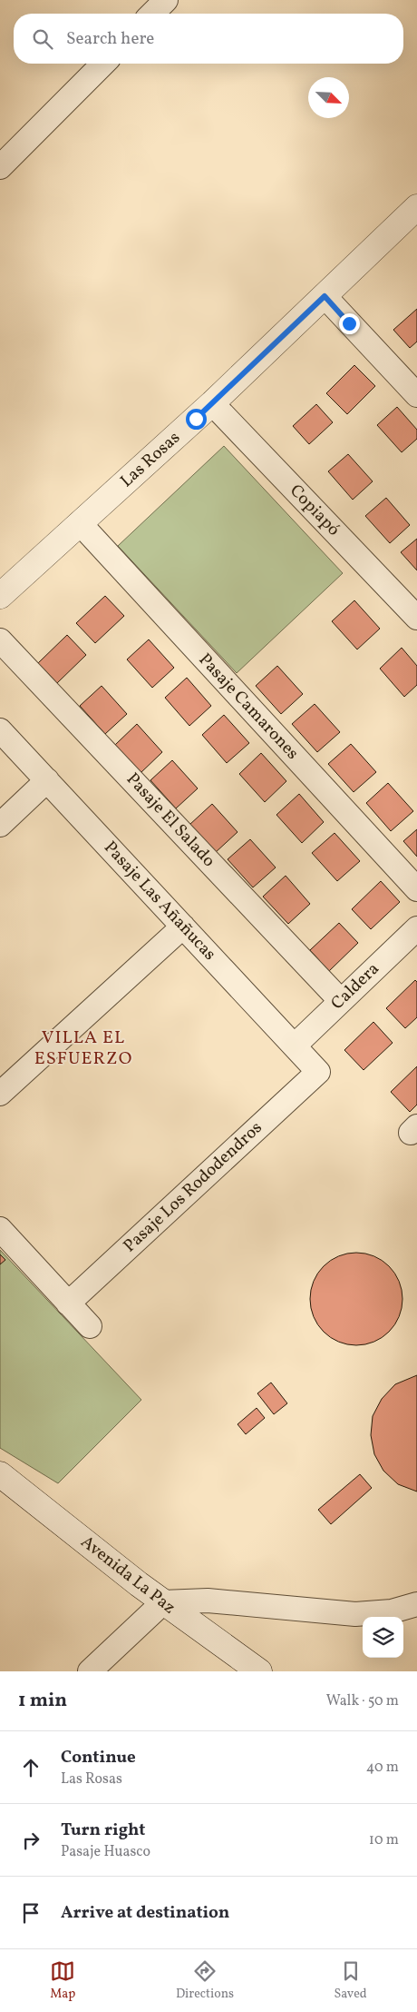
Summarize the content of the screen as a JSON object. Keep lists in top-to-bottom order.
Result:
{
  "streets": {
    "street": [
      "Las Rosas",
      "Copiapó",
      "Pasaje Camarones",
      "Pasaje El Salado",
      "Pasaje Las Añañucas",
      "Caldera",
      "Pasaje Los Rododendros",
      "Avenida La Paz"
    ]
  },
  "crossings": [
    ["Las Rosas", "Copiapó"],
    ["Las Rosas", "Pasaje Camarones"],
    ["Pasaje El Salado", "Caldera"],
    ["Pasaje Las Añañucas", "Caldera"],
    ["Pasaje Las Añañucas", "Pasaje Los Rododendros"]
  ],
  "districts": ["VILLA EL ESFUERZO"],
  "north": "bottom right",
  "page": {
    "search": "Search here",
    "heading": ["1 min", "Walk · 50 m"],
    "list": [
      ["Continue", "Las Rosas", "40 m"],
      ["Turn right", "Pasaje Huasco", "10 m"],
      "Arrive at destination"
    ],
    "nav": ["Map", "Directions", "Saved"]
  }
}
